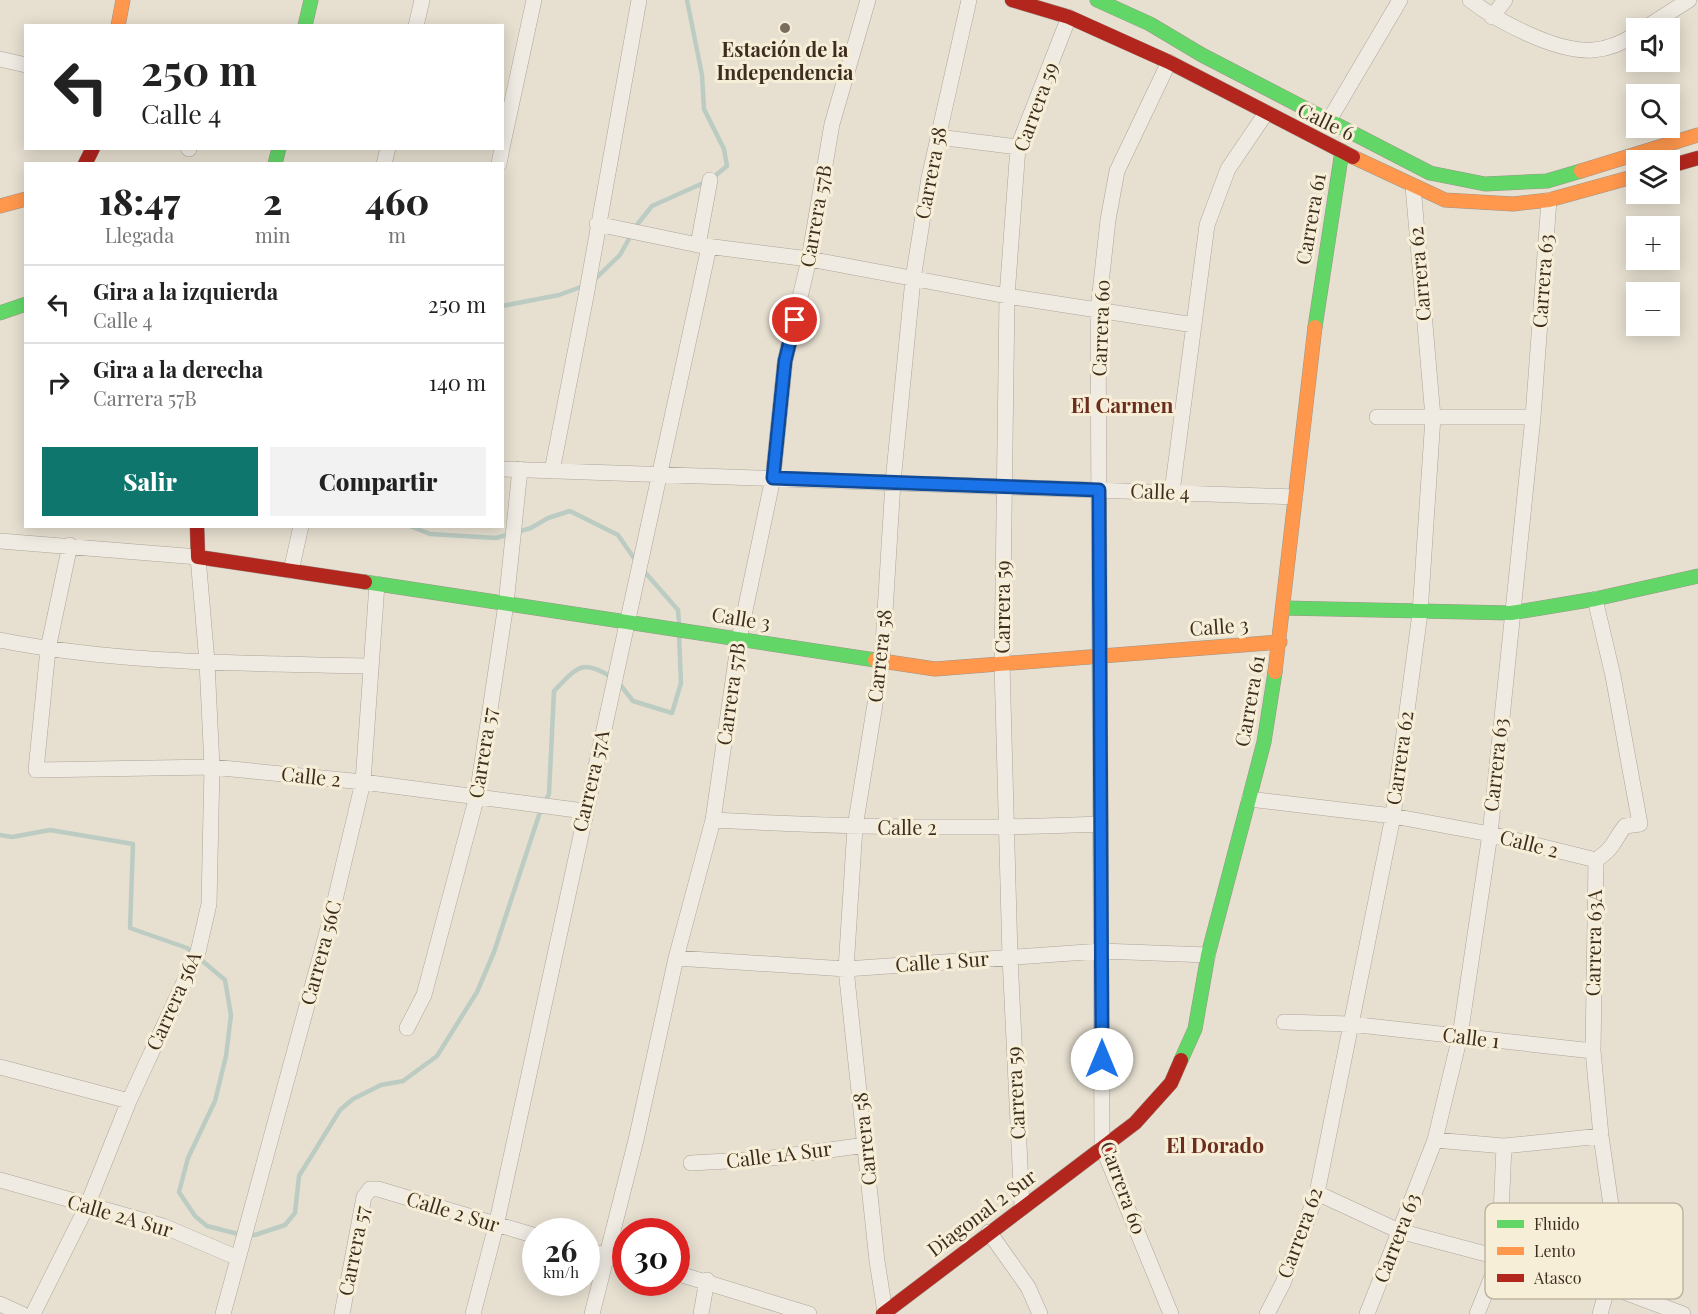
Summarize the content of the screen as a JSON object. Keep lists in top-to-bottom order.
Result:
{
  "streets": {
    "main road": [
      "Calle 6",
      "Carrera 61",
      "Calle 3",
      "Diagonal 2 Sur"
    ],
    "street": [
      "Carrera 59",
      "Carrera 58",
      "Carrera 57B",
      "Carrera 62",
      "Carrera 63",
      "Carrera 60",
      "Calle 4",
      "Carrera 57",
      "Calle 2",
      "Carrera 57A",
      "Carrera 63A",
      "Carrera 56C",
      "Calle 1 Sur",
      "Carrera 56A",
      "Calle 1",
      "Calle 1A Sur",
      "Calle 2 Sur",
      "Calle 2A Sur"
    ]
  },
  "crossings": [
    ["Carrera 59", "Calle 6"],
    ["Carrera 59", "Calle 4"],
    ["Carrera 59", "Calle 3"],
    ["Carrera 59", "Calle 2"],
    ["Carrera 59", "Calle 1 Sur"],
    ["Carrera 59", "Diagonal 2 Sur"],
    ["Calle 6", "Carrera 61"],
    ["Calle 6", "Carrera 62"],
    ["Calle 6", "Carrera 63"],
    ["Calle 6", "Carrera 60"],
    ["Carrera 58", "Calle 4"],
    ["Carrera 58", "Calle 3"],
    ["Carrera 58", "Calle 2"],
    ["Carrera 58", "Calle 1 Sur"],
    ["Carrera 58", "Calle 1A Sur"],
    ["Carrera 58", "Diagonal 2 Sur"],
    ["Carrera 57B", "Calle 4"],
    ["Carrera 57B", "Calle 3"],
    ["Carrera 57B", "Calle 2"],
    ["Carrera 57B", "Calle 1 Sur"],
    ["Carrera 61", "Carrera 60"],
    ["Carrera 61", "Calle 4"],
    ["Carrera 61", "Calle 3"],
    ["Carrera 61", "Calle 2"],
    ["Carrera 61", "Calle 1 Sur"],
    ["Carrera 61", "Diagonal 2 Sur"],
    ["Carrera 62", "Calle 2"],
    ["Carrera 62", "Calle 1"],
    ["Carrera 63", "Calle 2"],
    ["Carrera 63", "Calle 1"],
    ["Carrera 60", "Calle 4"],
    ["Carrera 60", "Calle 3"],
    ["Carrera 60", "Calle 2"],
    ["Carrera 60", "Calle 1 Sur"],
    ["Carrera 60", "Diagonal 2 Sur"],
    ["Calle 4", "Carrera 57"],
    ["Calle 4", "Carrera 57A"],
    ["Calle 3", "Carrera 57"],
    ["Calle 3", "Carrera 57A"],
    ["Calle 3", "Carrera 56C"],
    ["Calle 3", "Carrera 56A"],
    ["Carrera 57", "Calle 2"],
    ["Carrera 57", "Calle 2 Sur"],
    ["Calle 2", "Carrera 57A"],
    ["Calle 2", "Carrera 63A"],
    ["Calle 2", "Carrera 56C"],
    ["Calle 2", "Carrera 56A"],
    ["Carrera 57A", "Calle 2 Sur"],
    ["Carrera 63A", "Calle 1"],
    ["Carrera 56C", "Calle 2A Sur"],
    ["Carrera 56A", "Calle 2A Sur"]
  ],
  "districts": ["El Carmen", "El Dorado"],
  "places": ["Estación de la Independencia"],
  "legend": ["Fluido", "Lento", "Atasco"],
  "page": {
    "map_buttons": ["+", "−"],
    "turn": ["250 m", "Calle 4"],
    "eta": [
      "18:47",
      "Llegada",
      "2",
      "min",
      "460",
      "m"
    ],
    "list": [
      {
        "name": "Gira a la izquierda",
        "note": "Calle 4",
        "value": "250 m"
      },
      {
        "name": "Gira a la derecha",
        "note": "Carrera 57B",
        "value": "140 m"
      }
    ],
    "buttons": ["Salir", "Compartir"],
    "speed": "26 km/h",
    "limit": "30"
  }
}
